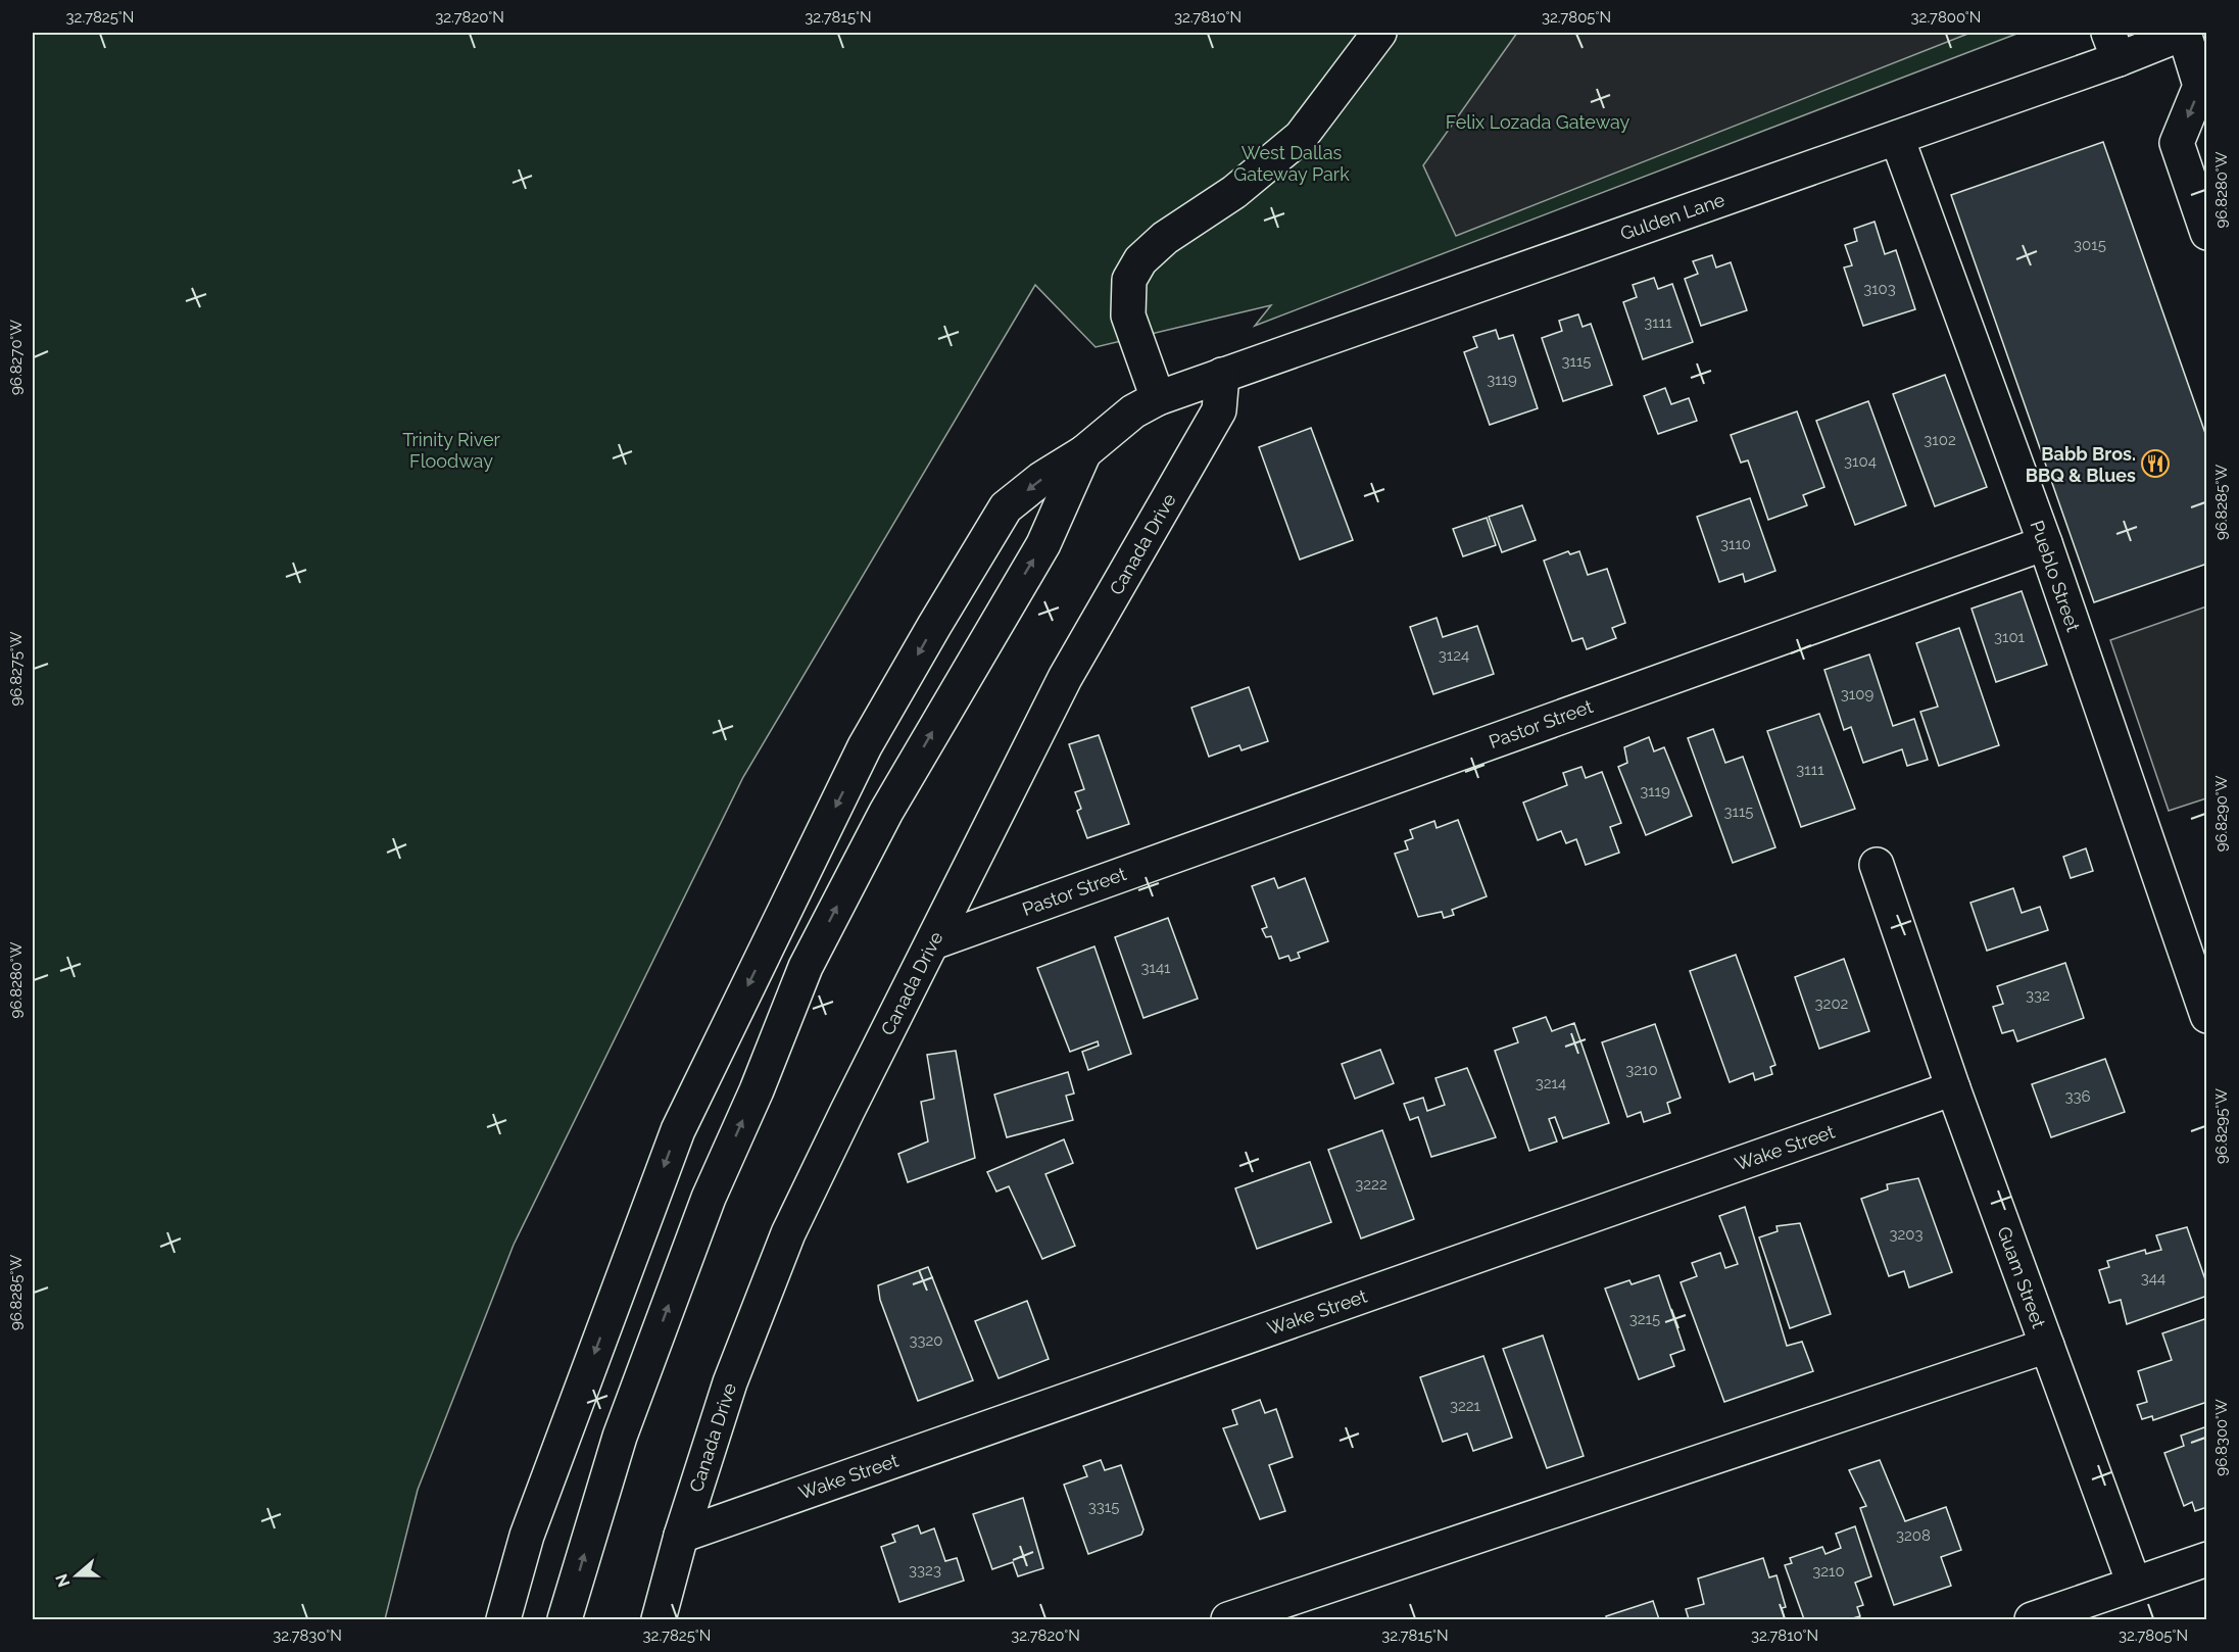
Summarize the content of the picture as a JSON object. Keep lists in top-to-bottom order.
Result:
{
  "streets": {
    "street": [
      "Gulden Lane",
      "Canada Drive",
      "Pueblo Street",
      "Pastor Street",
      "Wake Street",
      "Guam Street"
    ]
  },
  "crossings": [
    ["Gulden Lane", "Canada Drive"],
    ["Gulden Lane", "Pueblo Street"],
    ["Canada Drive", "Pastor Street"],
    ["Canada Drive", "Wake Street"],
    ["Pueblo Street", "Pastor Street"],
    ["Wake Street", "Guam Street"]
  ],
  "parks": ["Felix Lozada Gateway", "West Dallas Gateway Park", "Trinity River Floodway"],
  "places": {
    "restaurant": ["Babb Bros. BBQ & Blues"]
  },
  "house_numbers": [
    "3015",
    "3103",
    "3111",
    "3115",
    "3119",
    "3102",
    "3104",
    "3110",
    "3101",
    "3124",
    "3109",
    "3111",
    "3119",
    "3115",
    "3141",
    "332",
    "3202",
    "3210",
    "3214",
    "336",
    "3222",
    "3203",
    "344",
    "3215",
    "3320",
    "3221",
    "3315",
    "3208",
    "3323",
    "3210"
  ],
  "north": "left",
  "coordinates": [
    "32.7825°N",
    "32.7820°N",
    "32.7815°N",
    "32.7810°N",
    "32.7805°N",
    "32.7800°N",
    "96.8280°W",
    "96.8270°W",
    "96.8285°W",
    "96.8275°W",
    "96.8290°W",
    "96.8295°W",
    "96.8300°W",
    "32.7830°N"
  ]
}
